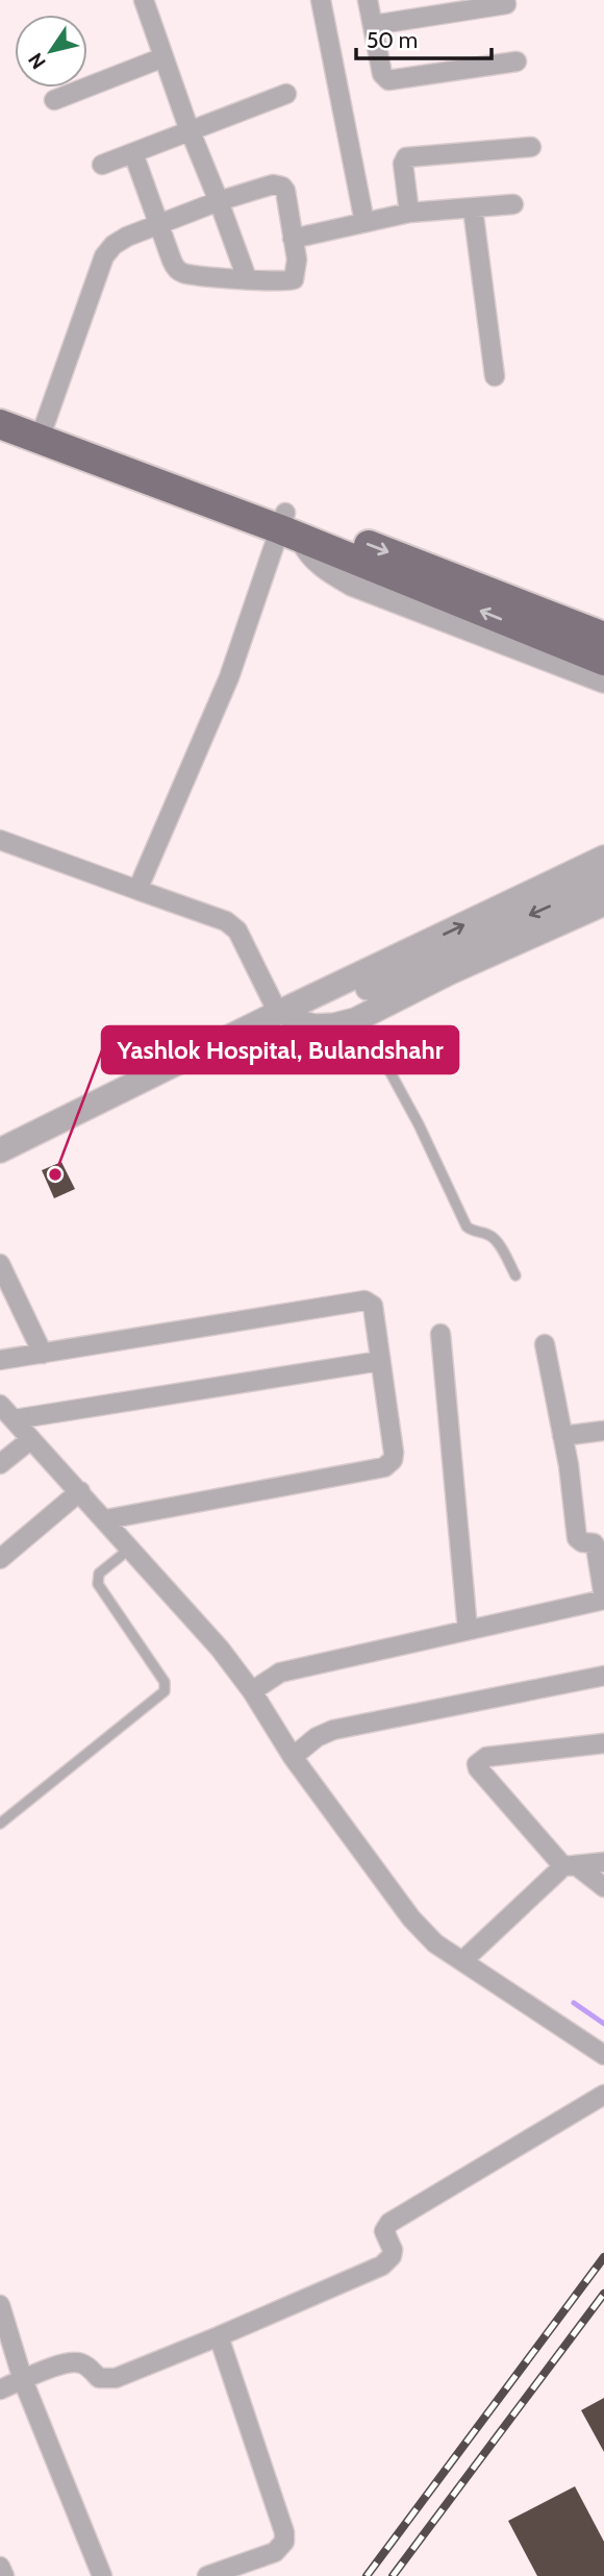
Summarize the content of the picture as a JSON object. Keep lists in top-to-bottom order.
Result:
{
  "places": ["Yashlok Hospital, Bulandshahr"],
  "scale_bar": "50 m",
  "north": "bottom left"
}
